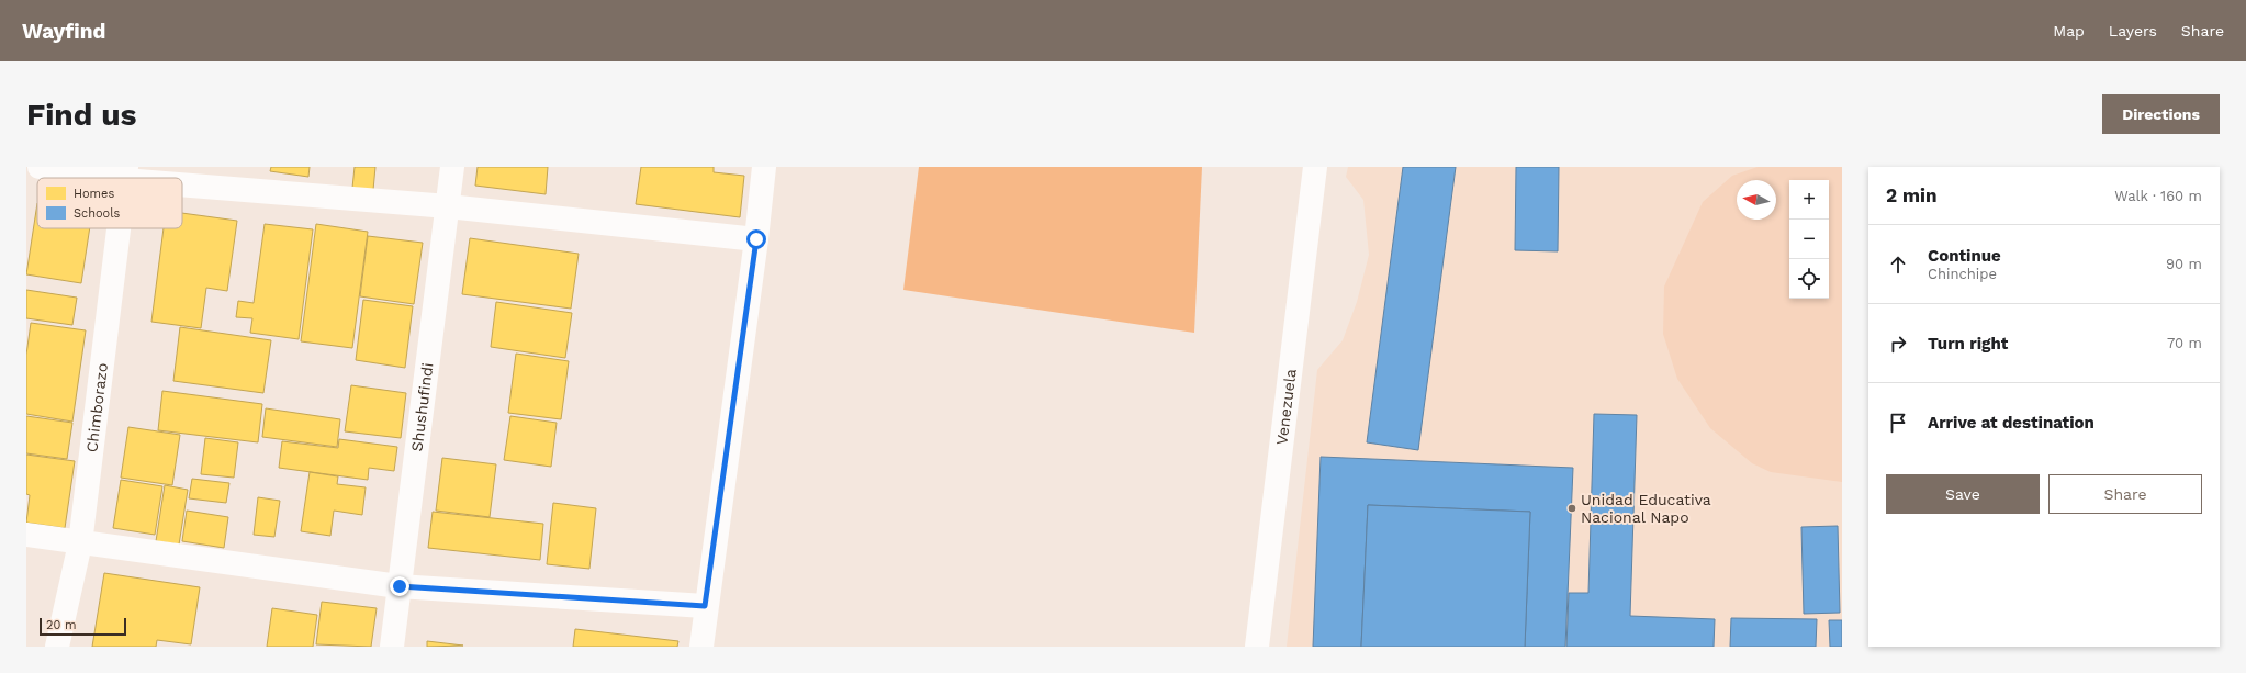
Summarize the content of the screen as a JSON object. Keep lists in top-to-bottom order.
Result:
{
  "streets": {
    "street": ["Venezuela", "Chimborazo", "Shushufindi"]
  },
  "places": ["Unidad Educativa Nacional Napo"],
  "legend": ["Homes", "Schools"],
  "scale_bar": "20 m",
  "north": "left",
  "page": {
    "header": "Wayfind",
    "nav": ["Map", "Layers", "Share"],
    "buttons": [
      "Directions",
      ["Save", "Share"]
    ],
    "title": "Find us",
    "heading": ["2 min", "Walk · 160 m"],
    "map_buttons": ["+", "−"],
    "list": [
      ["Continue", "Chinchipe", "90 m"],
      ["Turn right", "70 m"],
      "Arrive at destination"
    ],
    "scale": "20 m"
  }
}
